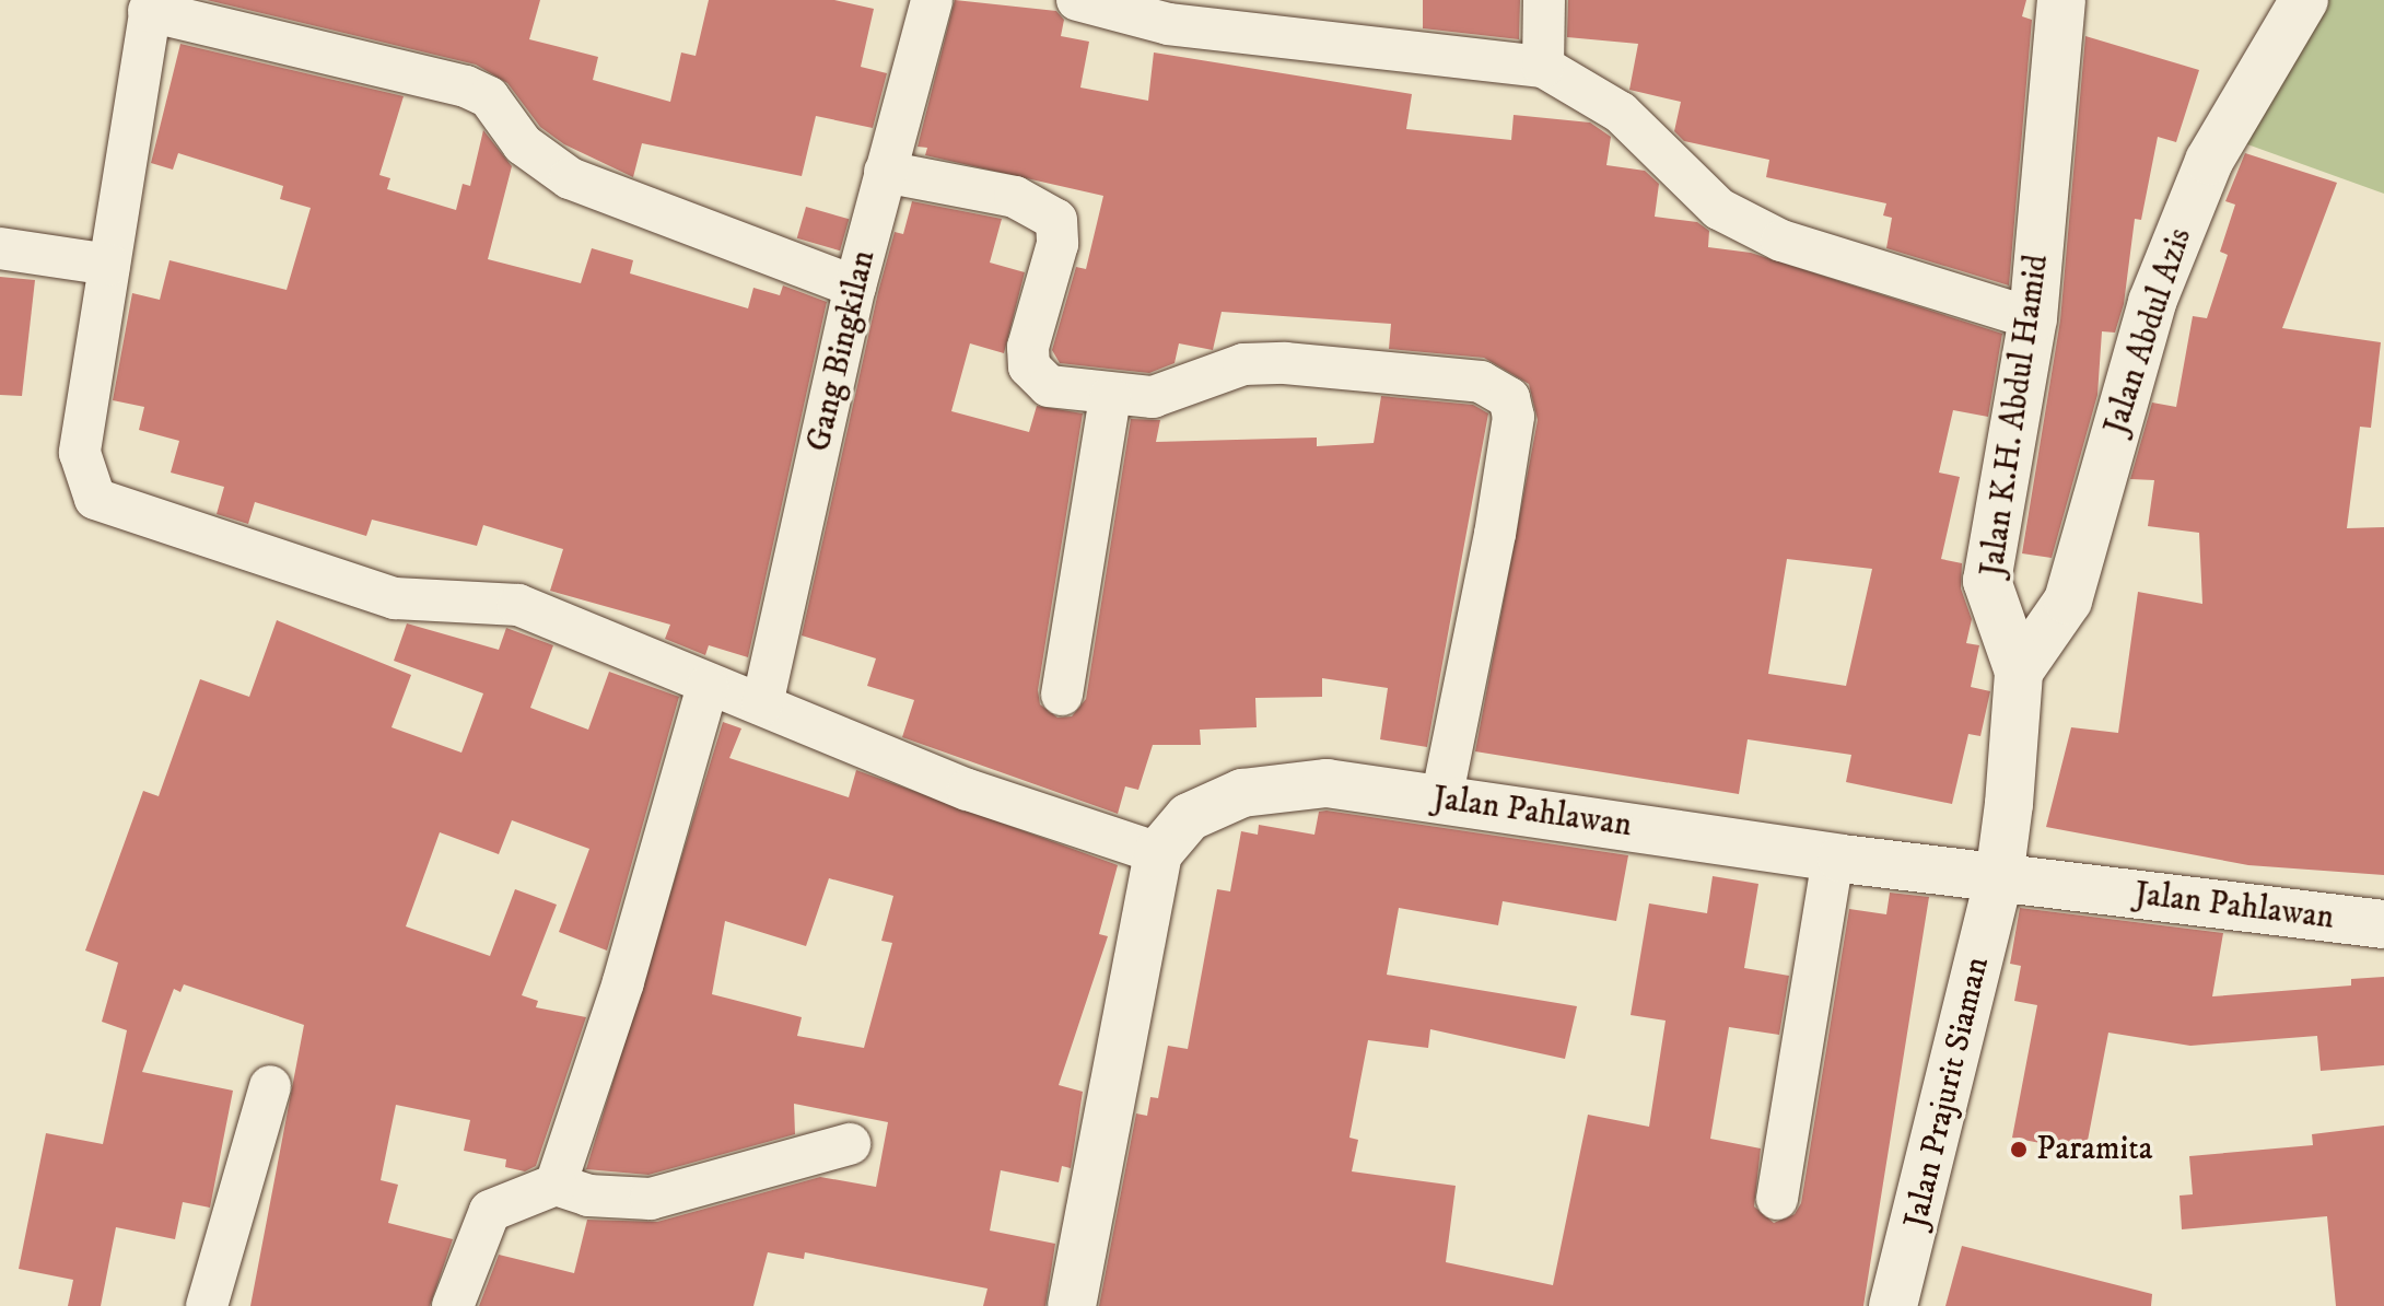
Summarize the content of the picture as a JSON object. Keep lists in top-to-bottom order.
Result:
{
  "streets": {
    "street": [
      "Jalan Abdul Azis",
      "Gang Bingkilan",
      "Jalan K.H. Abdul Hamid",
      "Jalan Pahlawan",
      "Jalan Prajurit Siaman"
    ]
  },
  "crossings": [
    ["Jalan Abdul Azis", "Jalan K.H. Abdul Hamid"],
    ["Jalan K.H. Abdul Hamid", "Jalan Pahlawan"],
    ["Jalan K.H. Abdul Hamid", "Jalan Prajurit Siaman"],
    ["Jalan Pahlawan", "Jalan Prajurit Siaman"]
  ],
  "places": ["Paramita"]
}
